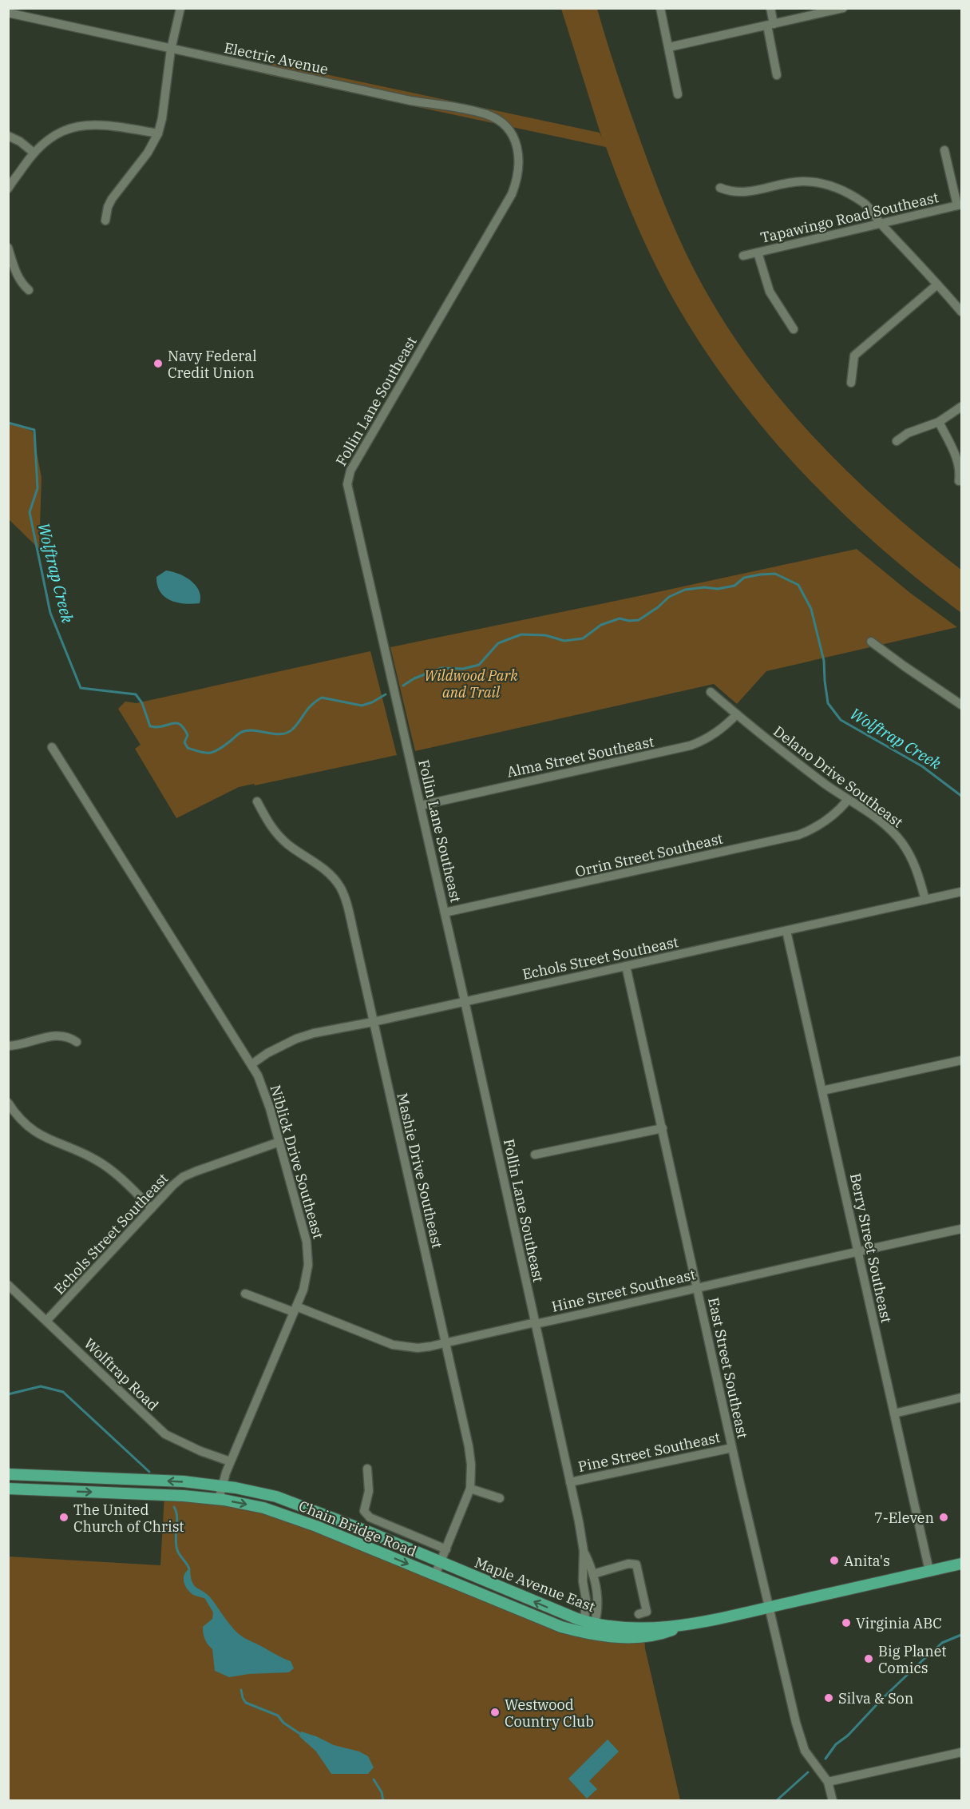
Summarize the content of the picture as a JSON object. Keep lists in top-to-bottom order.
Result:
{
  "streets": {
    "main road": ["Chain Bridge Road", "Maple Avenue East"],
    "street": [
      "Electric Avenue",
      "Tapawingo Road Southeast",
      "Follin Lane Southeast",
      "Alma Street Southeast",
      "Delano Drive Southeast",
      "Orrin Street Southeast",
      "Echols Street Southeast",
      "Niblick Drive Southeast",
      "Mashie Drive Southeast",
      "Berry Street Southeast",
      "Hine Street Southeast",
      "East Street Southeast",
      "Wolftrap Road",
      "Pine Street Southeast"
    ]
  },
  "crossings": [
    ["Electric Avenue", "Follin Lane Southeast"],
    ["Follin Lane Southeast", "Alma Street Southeast"],
    ["Follin Lane Southeast", "Orrin Street Southeast"],
    ["Follin Lane Southeast", "Echols Street Southeast"],
    ["Follin Lane Southeast", "Hine Street Southeast"],
    ["Follin Lane Southeast", "Pine Street Southeast"],
    ["Follin Lane Southeast", "Chain Bridge Road"],
    ["Follin Lane Southeast", "Maple Avenue East"],
    ["Alma Street Southeast", "Delano Drive Southeast"],
    ["Delano Drive Southeast", "Orrin Street Southeast"],
    ["Delano Drive Southeast", "Echols Street Southeast"],
    ["Echols Street Southeast", "Niblick Drive Southeast"],
    ["Echols Street Southeast", "Mashie Drive Southeast"],
    ["Echols Street Southeast", "Berry Street Southeast"],
    ["Echols Street Southeast", "East Street Southeast"],
    ["Echols Street Southeast", "Wolftrap Road"],
    ["Niblick Drive Southeast", "Hine Street Southeast"],
    ["Niblick Drive Southeast", "Wolftrap Road"],
    ["Niblick Drive Southeast", "Chain Bridge Road"],
    ["Niblick Drive Southeast", "Maple Avenue East"],
    ["Mashie Drive Southeast", "Hine Street Southeast"],
    ["Mashie Drive Southeast", "Chain Bridge Road"],
    ["Mashie Drive Southeast", "Maple Avenue East"],
    ["Berry Street Southeast", "Hine Street Southeast"],
    ["Berry Street Southeast", "Maple Avenue East"],
    ["Hine Street Southeast", "East Street Southeast"],
    ["East Street Southeast", "Pine Street Southeast"],
    ["East Street Southeast", "Maple Avenue East"],
    ["Chain Bridge Road", "Maple Avenue East"]
  ],
  "water": ["Wolftrap Creek"],
  "parks": ["Wildwood Park and Trail"],
  "places": [
    "Navy Federal Credit Union",
    "The United Church of Christ",
    "7-Eleven",
    "Anita's",
    "Virginia ABC",
    "Big Planet Comics",
    "Silva & Son",
    "Westwood Country Club"
  ]
}
